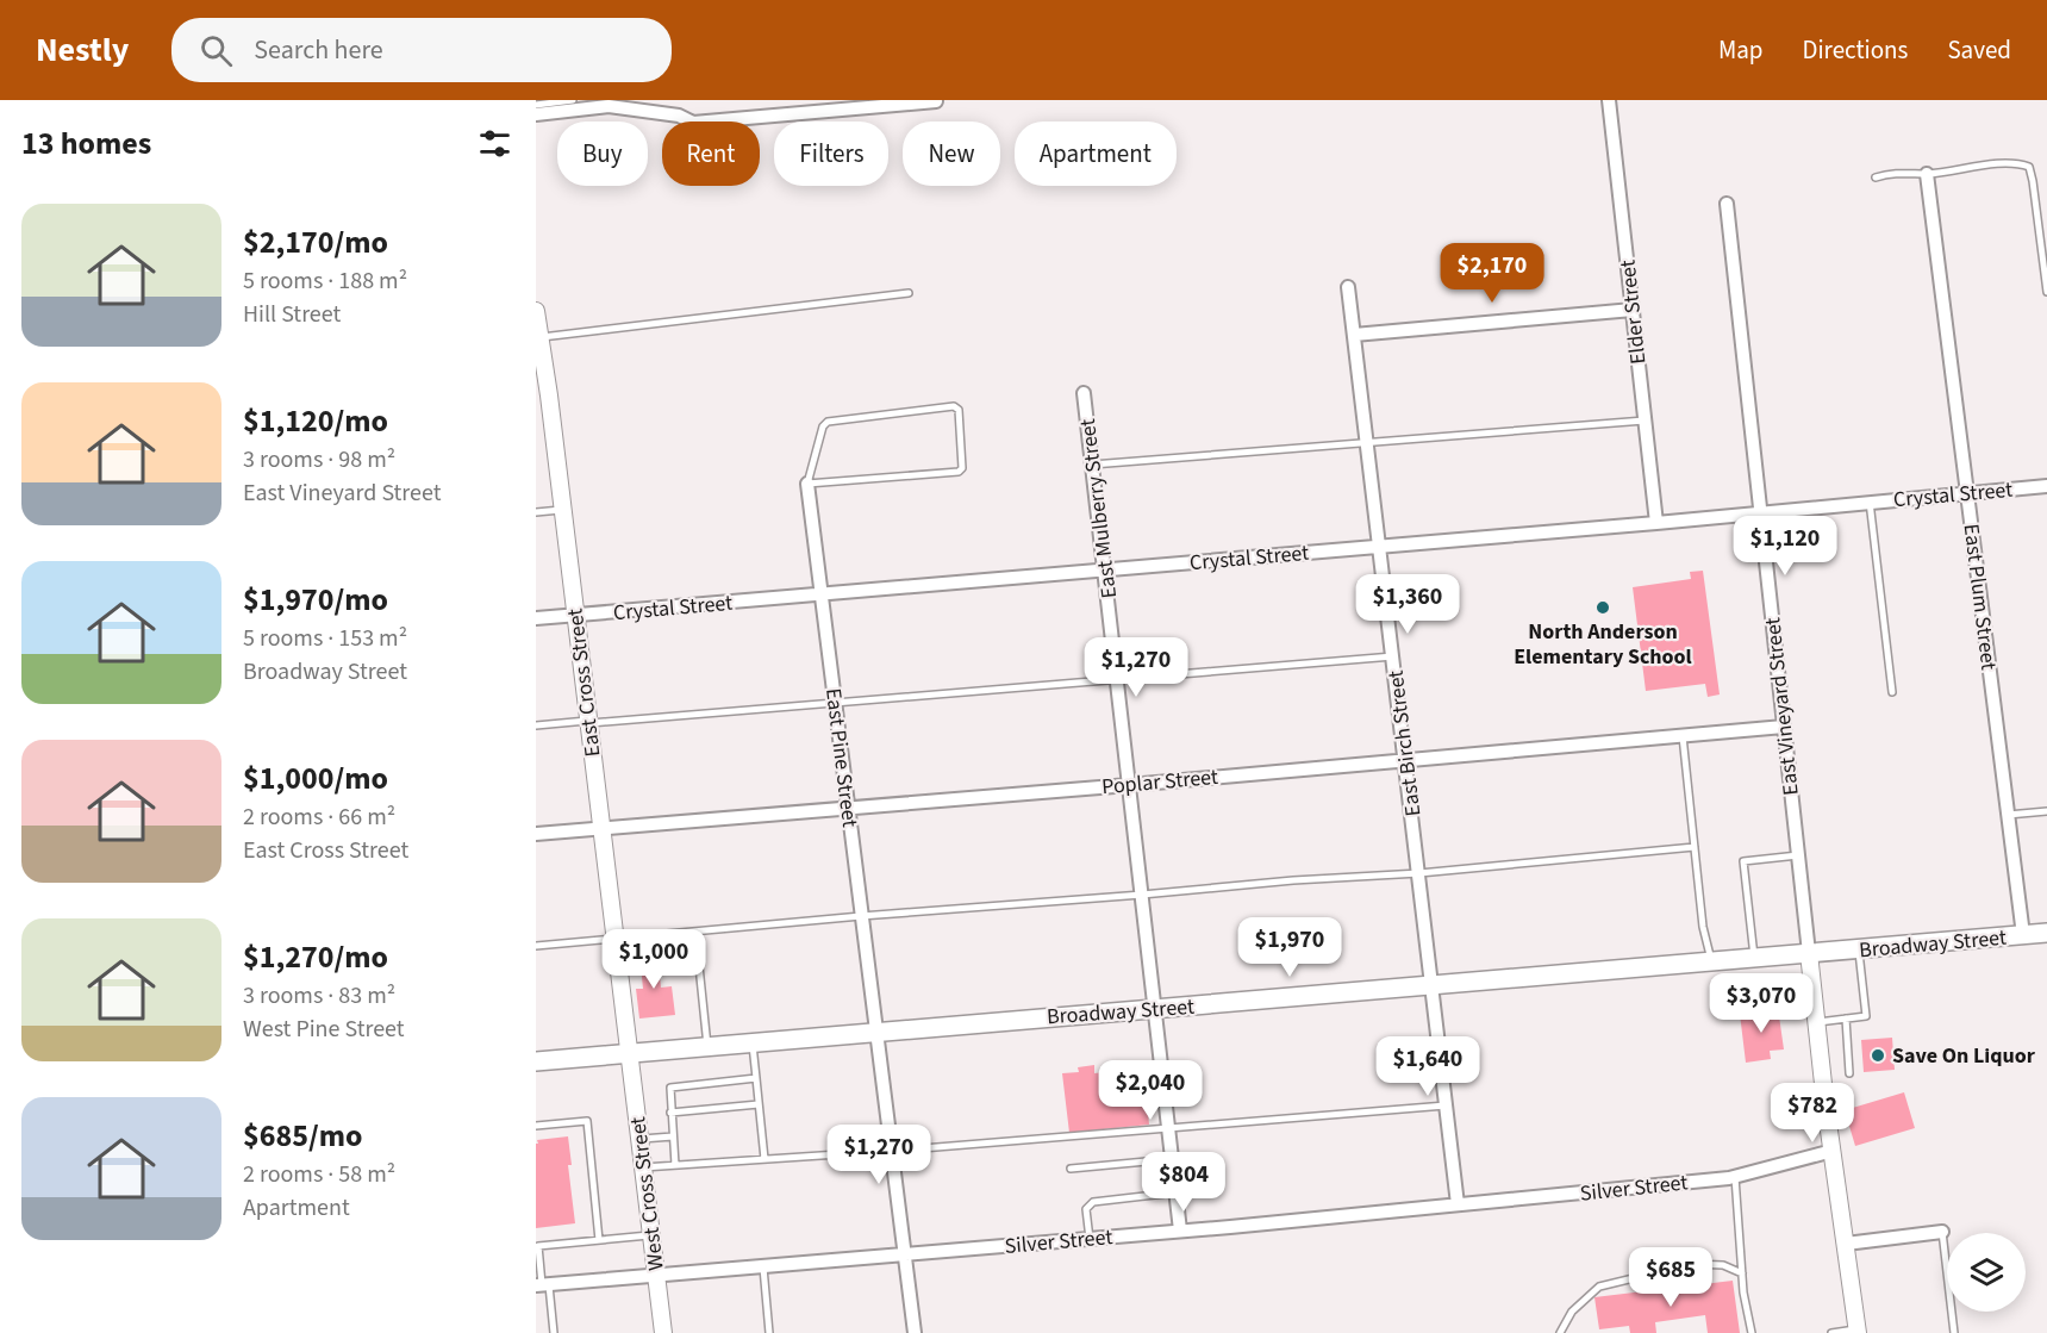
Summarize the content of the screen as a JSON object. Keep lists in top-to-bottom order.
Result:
{
  "streets": {
    "main road": ["Broadway Street"],
    "street": [
      "Elder Street",
      "Crystal Street",
      "East Mulberry Street",
      "East Plum Street",
      "East Cross Street",
      "East Vineyard Street",
      "East Birch Street",
      "East Pine Street",
      "Poplar Street",
      "Silver Street",
      "West Cross Street"
    ]
  },
  "crossings": [
    ["Elder Street", "Crystal Street"],
    ["Crystal Street", "East Mulberry Street"],
    ["Crystal Street", "East Plum Street"],
    ["Crystal Street", "East Cross Street"],
    ["Crystal Street", "East Vineyard Street"],
    ["Crystal Street", "East Birch Street"],
    ["Crystal Street", "East Pine Street"],
    ["East Mulberry Street", "Poplar Street"],
    ["East Mulberry Street", "Broadway Street"],
    ["East Mulberry Street", "Silver Street"],
    ["East Plum Street", "Broadway Street"],
    ["East Cross Street", "Poplar Street"],
    ["East Cross Street", "Broadway Street"],
    ["East Cross Street", "West Cross Street"],
    ["East Vineyard Street", "Poplar Street"],
    ["East Vineyard Street", "Broadway Street"],
    ["East Birch Street", "Poplar Street"],
    ["East Birch Street", "Broadway Street"],
    ["East Birch Street", "Silver Street"],
    ["East Pine Street", "Poplar Street"],
    ["East Pine Street", "Broadway Street"],
    ["East Pine Street", "Silver Street"],
    ["Broadway Street", "West Cross Street"],
    ["Silver Street", "West Cross Street"]
  ],
  "places": ["North Anderson Elementary School", "Save On Liquor"],
  "page": {
    "header": "Nestly",
    "search": "Search here",
    "nav": ["Map", "Directions", "Saved"],
    "heading": "13 homes",
    "chip": [
      "Buy",
      "Rent",
      "Filters",
      "New",
      "Apartment"
    ],
    "list": [
      {
        "name": "$2,170/mo",
        "note": "5 rooms · 188 m² · Hill Street"
      },
      {
        "name": "$1,120/mo",
        "note": "3 rooms · 98 m² · East Vineyard Street"
      },
      {
        "name": "$1,970/mo",
        "note": "5 rooms · 153 m² · Broadway Street"
      },
      {
        "name": "$1,000/mo",
        "note": "2 rooms · 66 m² · East Cross Street"
      },
      {
        "name": "$1,270/mo",
        "note": "3 rooms · 83 m² · West Pine Street"
      },
      {
        "name": "$685/mo",
        "note": "2 rooms · 58 m² · Apartment"
      }
    ],
    "price": [
      "$2,170",
      "$1,120",
      "$1,360",
      "$1,270",
      "$1,970",
      "$1,000",
      "$3,070",
      "$1,640",
      "$2,040",
      "$782",
      "$1,270",
      "$804",
      "$685"
    ]
  }
}
